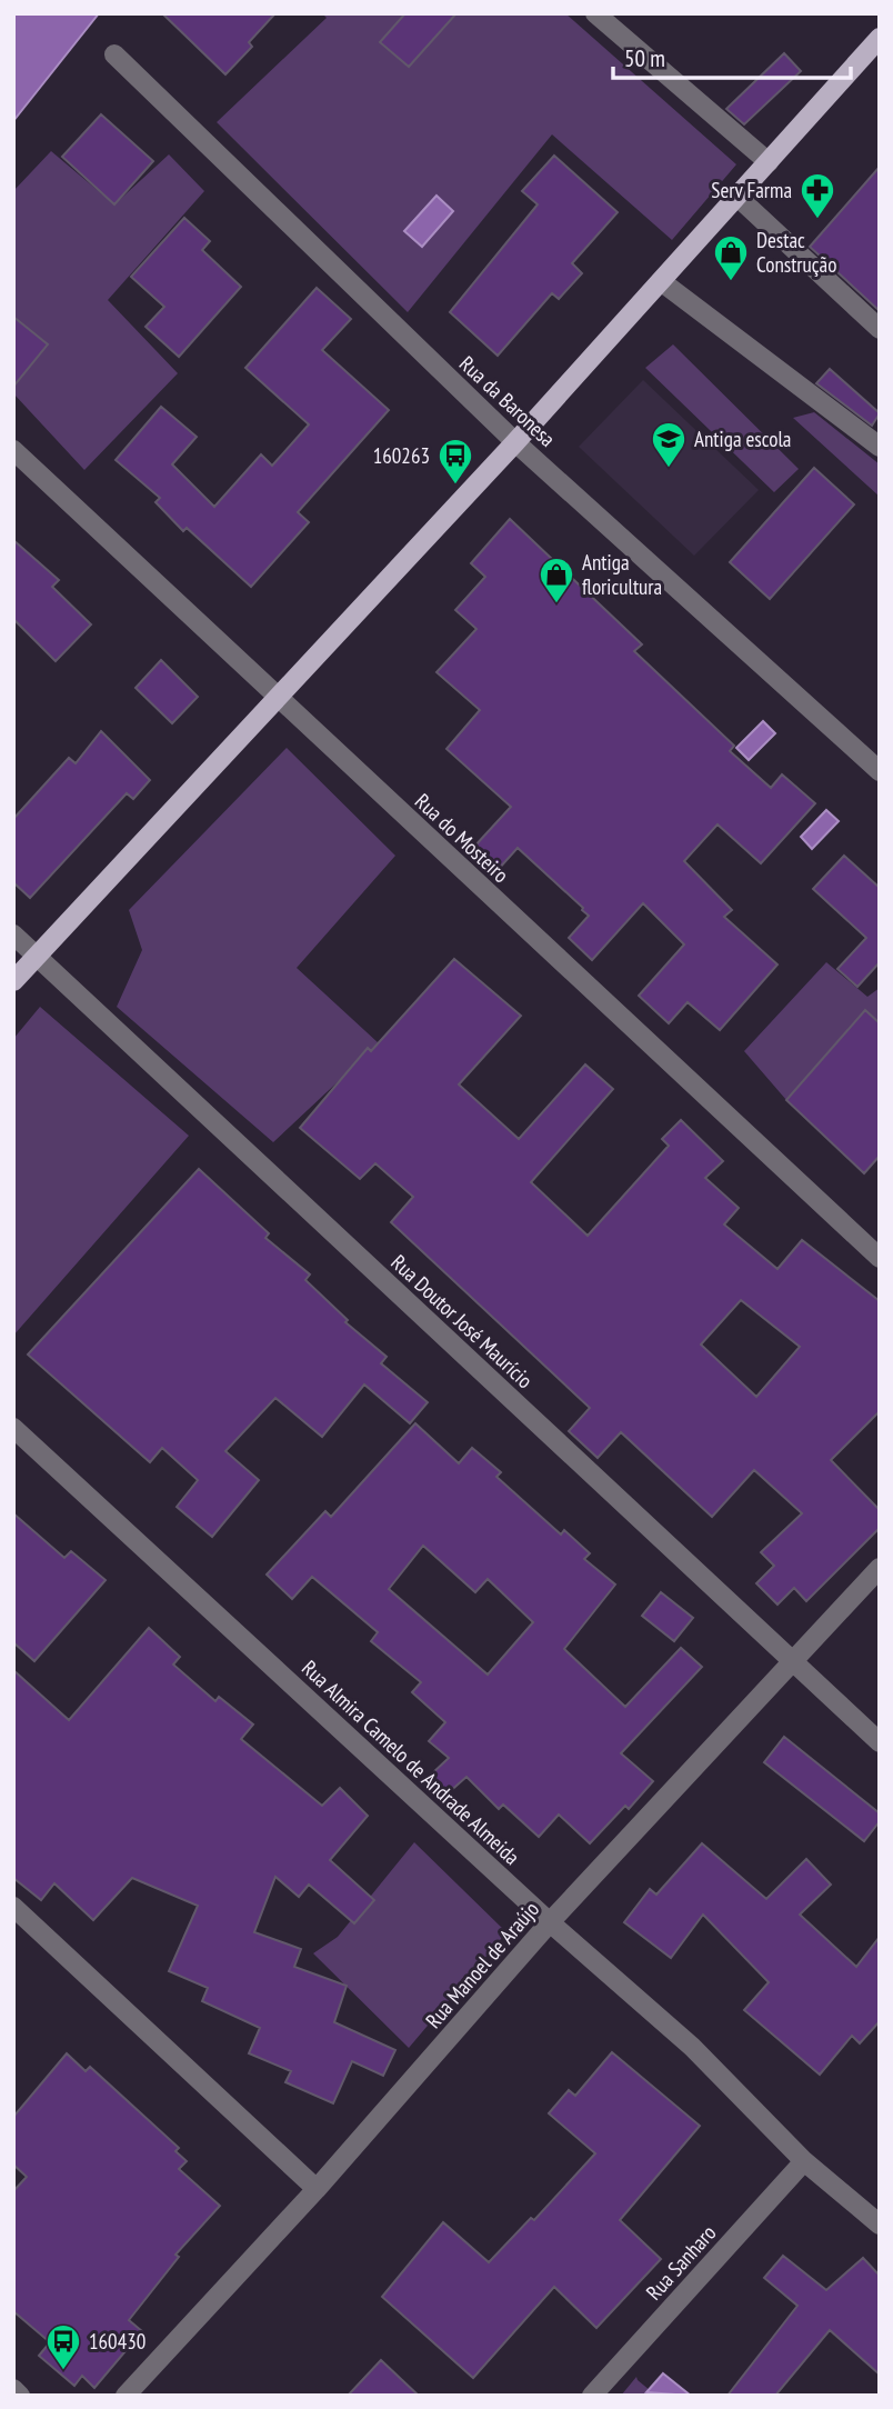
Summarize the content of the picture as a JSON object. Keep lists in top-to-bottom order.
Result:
{
  "streets": {
    "street": [
      "Rua da Baronesa",
      "Rua do Mosteiro",
      "Rua Doutor José Maurício",
      "Rua Almira Camelo de Andrade Almeida",
      "Rua Manoel de Araújo",
      "Rua Sanharo"
    ]
  },
  "crossings": [
    ["Rua Doutor José Maurício", "Rua Manoel de Araújo"],
    ["Rua Almira Camelo de Andrade Almeida", "Rua Manoel de Araújo"],
    ["Rua Almira Camelo de Andrade Almeida", "Rua Sanharo"]
  ],
  "places": {
    "pharmacy": ["Serv Farma"],
    "shop": ["Destac Construção", "Antiga floricultura"],
    "school or university": ["Antiga escola"],
    "bus stop": ["160263", "160430"]
  },
  "scale_bar": "50 m"
}
